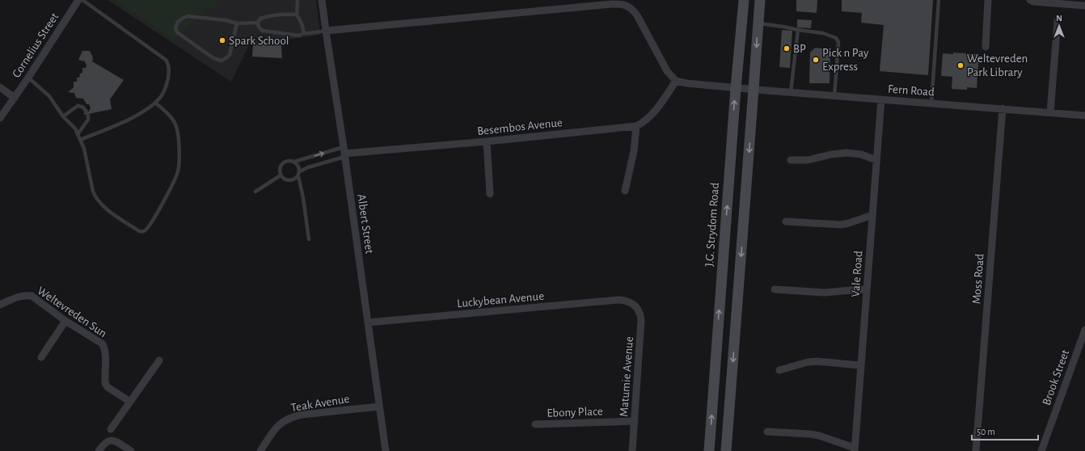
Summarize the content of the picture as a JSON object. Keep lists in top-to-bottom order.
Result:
{
  "streets": {
    "street": [
      "Cornelius Street",
      "Fern Road",
      "Besembos Avenue",
      "Albert Street",
      "J.G. Strydom Road",
      "Vale Road",
      "Moss Road",
      "Luckybean Avenue",
      "Weltevreden Sun",
      "Matumie Avenue",
      "Brook Street",
      "Teak Avenue",
      "Ebony Place"
    ]
  },
  "crossings": [
    ["Fern Road", "J.G. Strydom Road"],
    ["Fern Road", "Vale Road"],
    ["Fern Road", "Moss Road"],
    ["Besembos Avenue", "Albert Street"],
    ["Albert Street", "Luckybean Avenue"],
    ["Albert Street", "Teak Avenue"],
    ["Luckybean Avenue", "Matumie Avenue"],
    ["Matumie Avenue", "Ebony Place"]
  ],
  "places": [
    "Spark School",
    "BP",
    "Pick n Pay Express",
    "Weltevreden Park Library"
  ],
  "scale_bar": "50 m",
  "north": "top"
}
